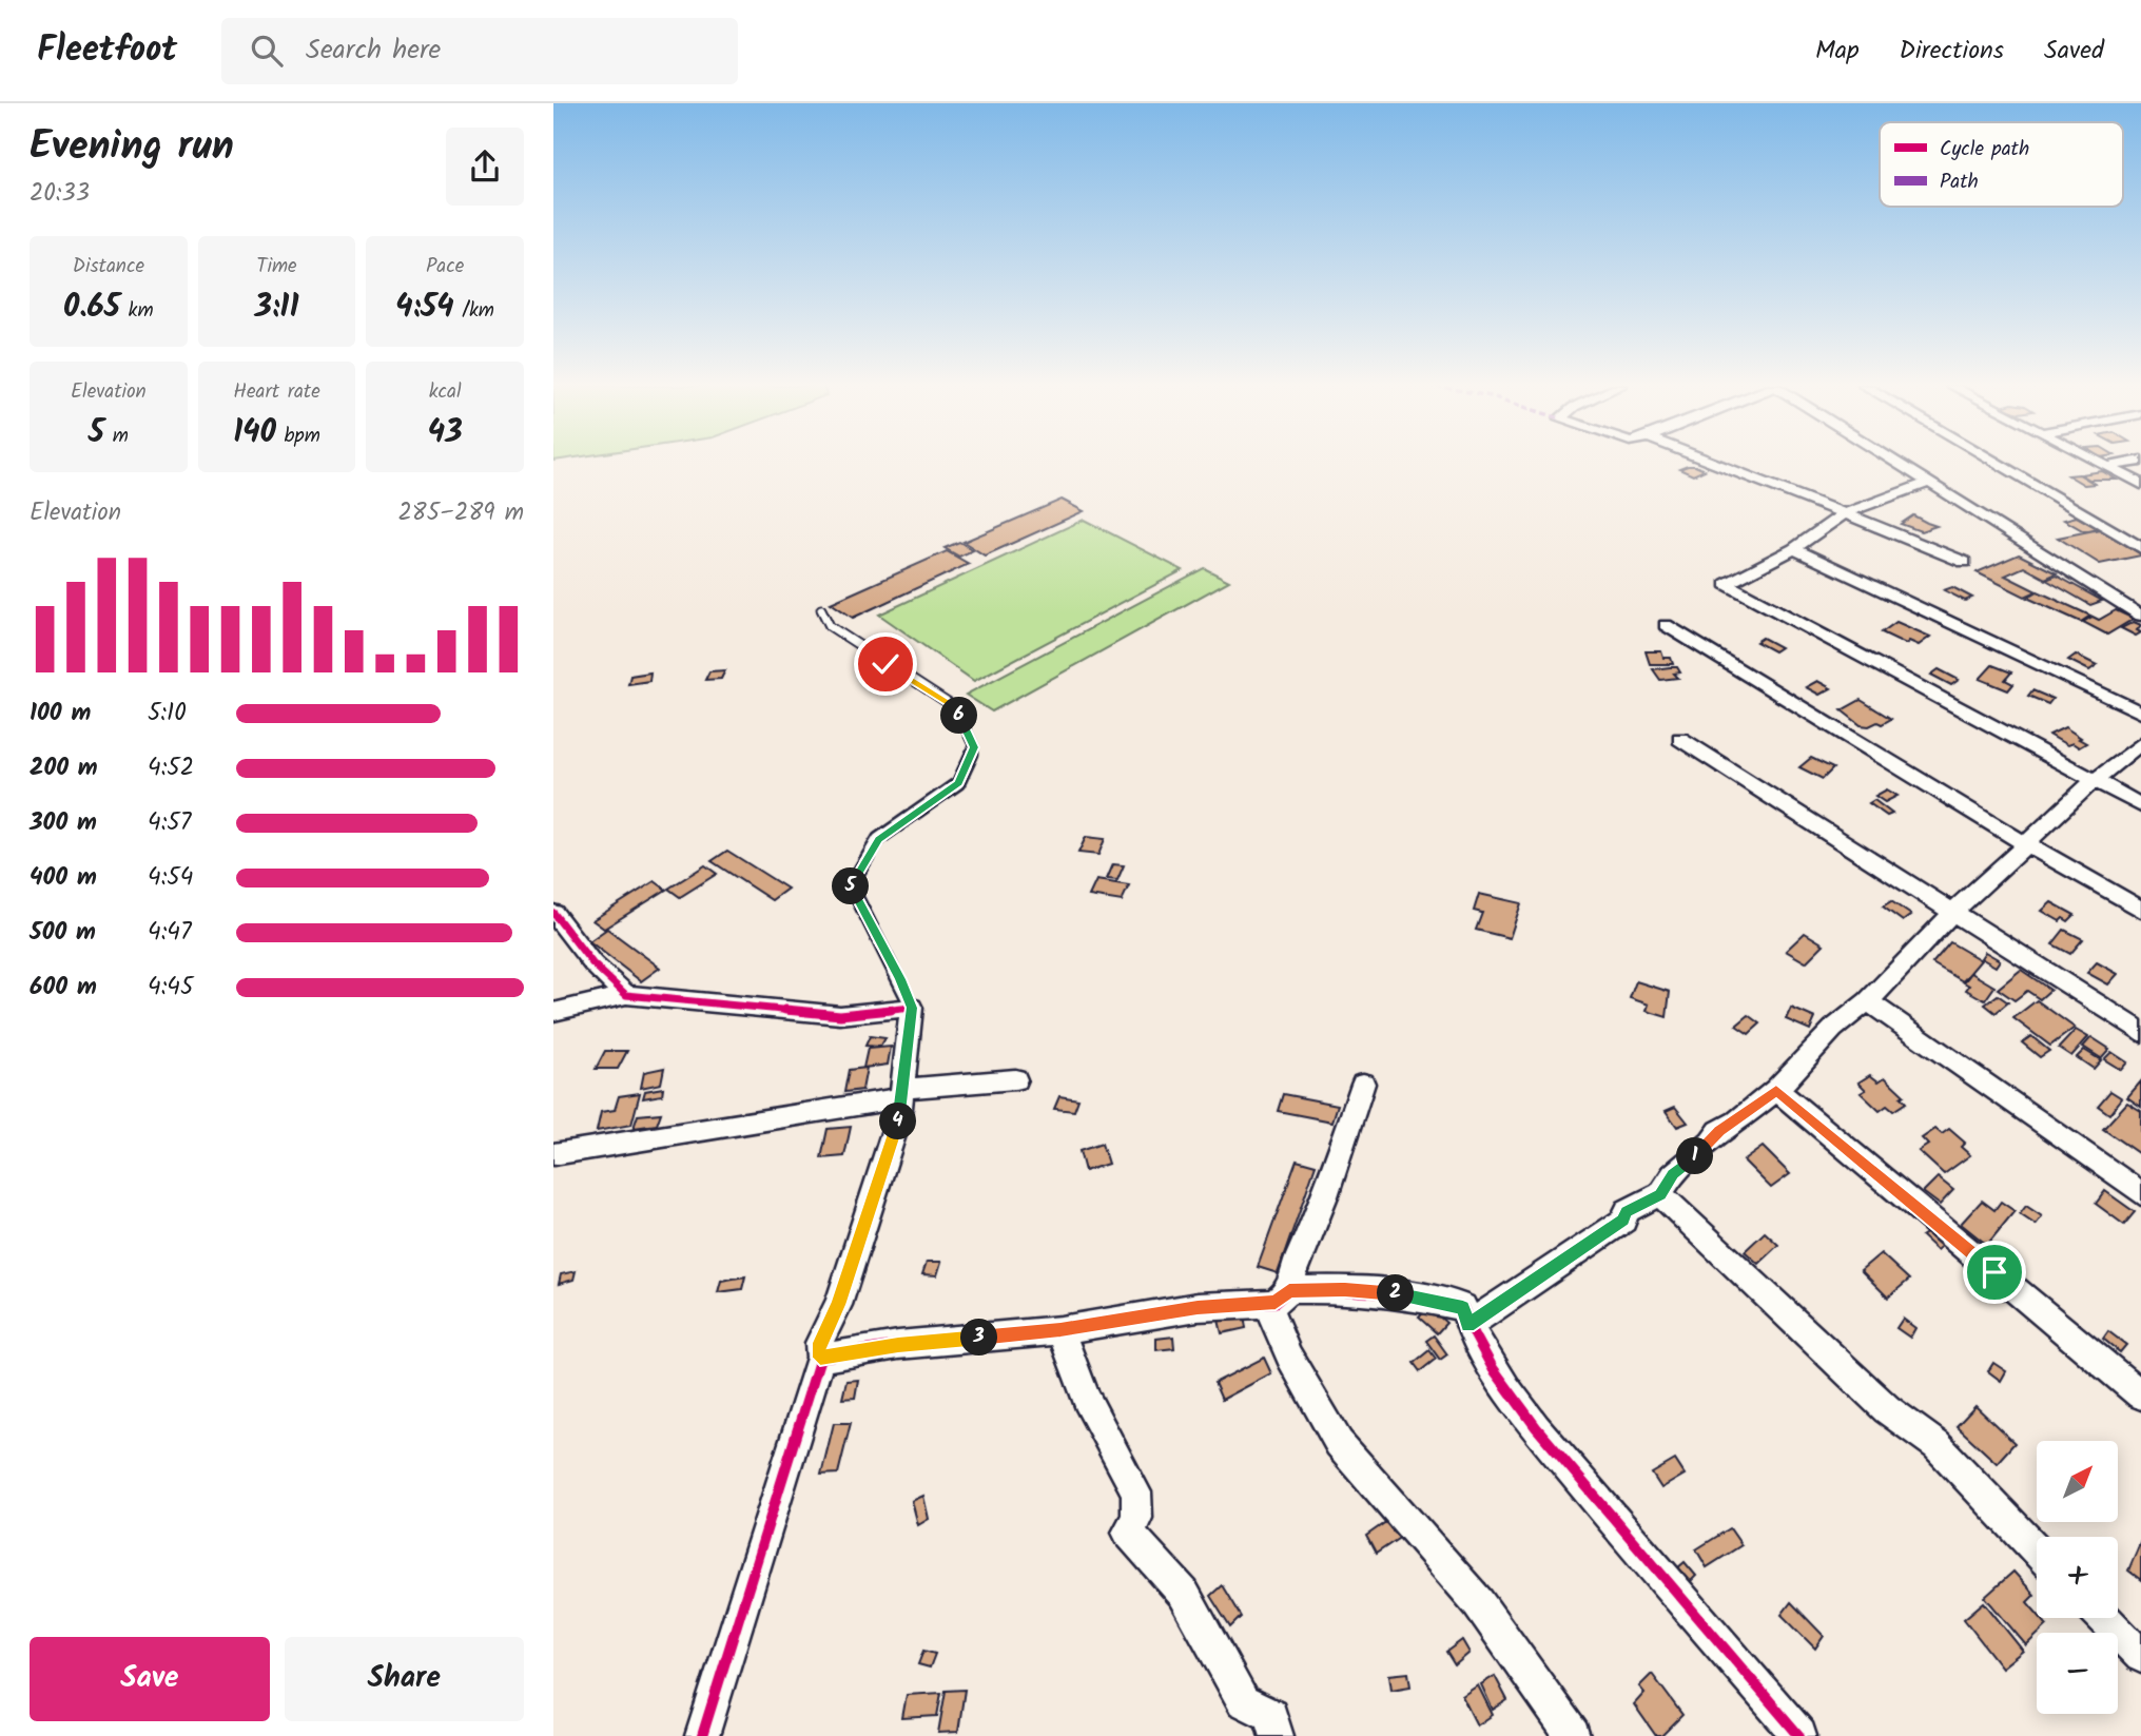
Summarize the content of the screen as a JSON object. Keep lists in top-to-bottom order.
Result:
{
  "legend": ["Cycle path", "Path"],
  "north": "top right",
  "page": {
    "header": "Fleetfoot",
    "search": "Search here",
    "nav": ["Map", "Directions", "Saved"],
    "heading": ["Evening run", "20:33"],
    "stats": [
      ["Distance", "0.65 km"],
      ["Time", "3:11"],
      ["Pace", "4:54 /km"],
      ["Elevation", "5 m"],
      ["Heart rate", "140 bpm"],
      ["kcal", "43"]
    ],
    "chart": ["Elevation", "285–289 m"],
    "list": [
      {
        "name": "100 m",
        "note": "5:10"
      },
      {
        "name": "200 m",
        "note": "4:52"
      },
      {
        "name": "300 m",
        "note": "4:57"
      },
      {
        "name": "400 m",
        "note": "4:54"
      },
      {
        "name": "500 m",
        "note": "4:47"
      },
      {
        "name": "600 m",
        "note": "4:45"
      }
    ],
    "pins": [
      "6",
      "5",
      "4",
      "1",
      "2",
      "3"
    ],
    "map_buttons": ["+", "−"],
    "buttons": ["Save", "Share"]
  }
}
